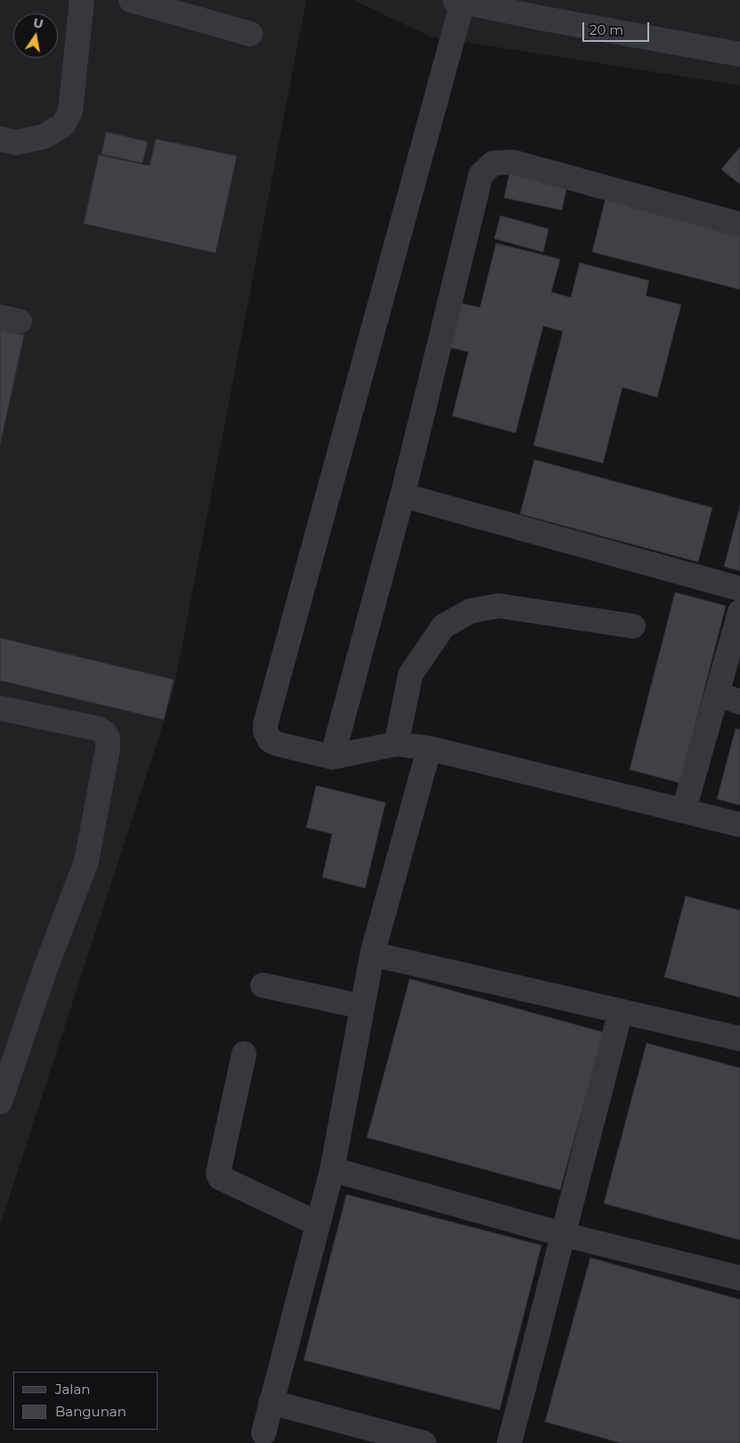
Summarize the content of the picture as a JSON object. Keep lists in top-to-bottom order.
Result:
{
  "legend": ["Jalan", "Bangunan"],
  "scale_bar": "20 m",
  "north": "top"
}
